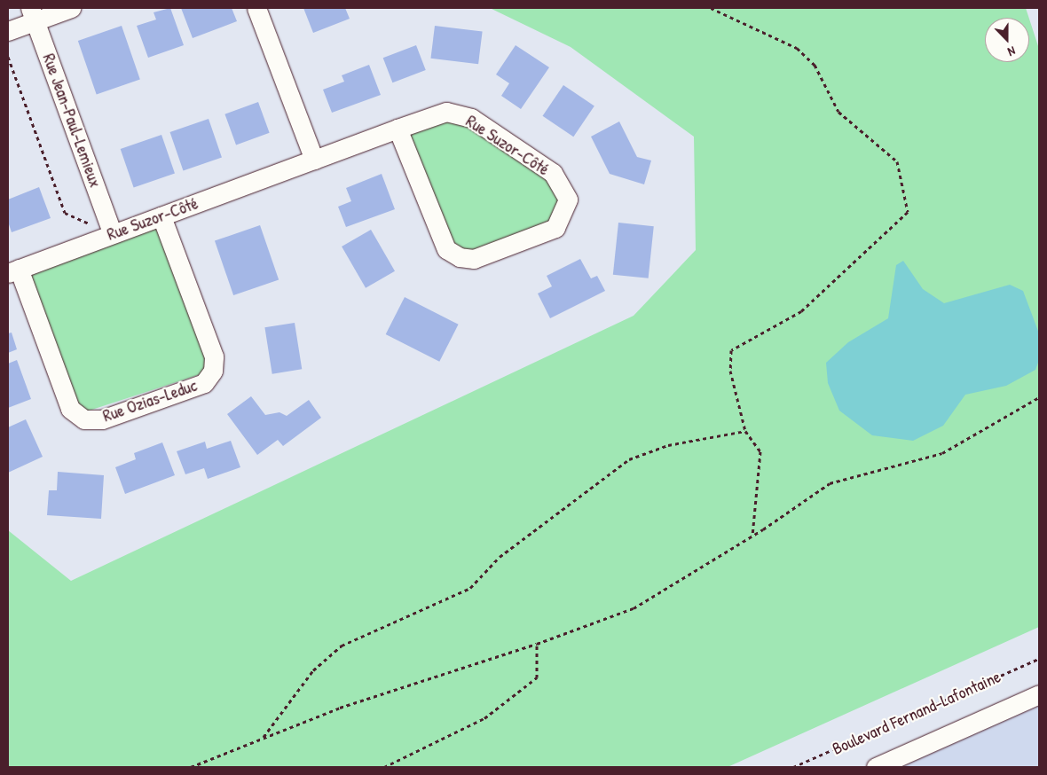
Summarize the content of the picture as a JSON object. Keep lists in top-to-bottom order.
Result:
{
  "streets": {
    "street": [
      "Rue Jean-Paul-Lemieux",
      "Rue Suzor-Côté",
      "Rue Ozias-Leduc",
      "Boulevard Fernand-Lafontaine"
    ]
  },
  "crossings": [
    ["Rue Jean-Paul-Lemieux", "Rue Suzor-Côté"],
    ["Rue Suzor-Côté", "Rue Ozias-Leduc"]
  ],
  "north": "bottom"
}
